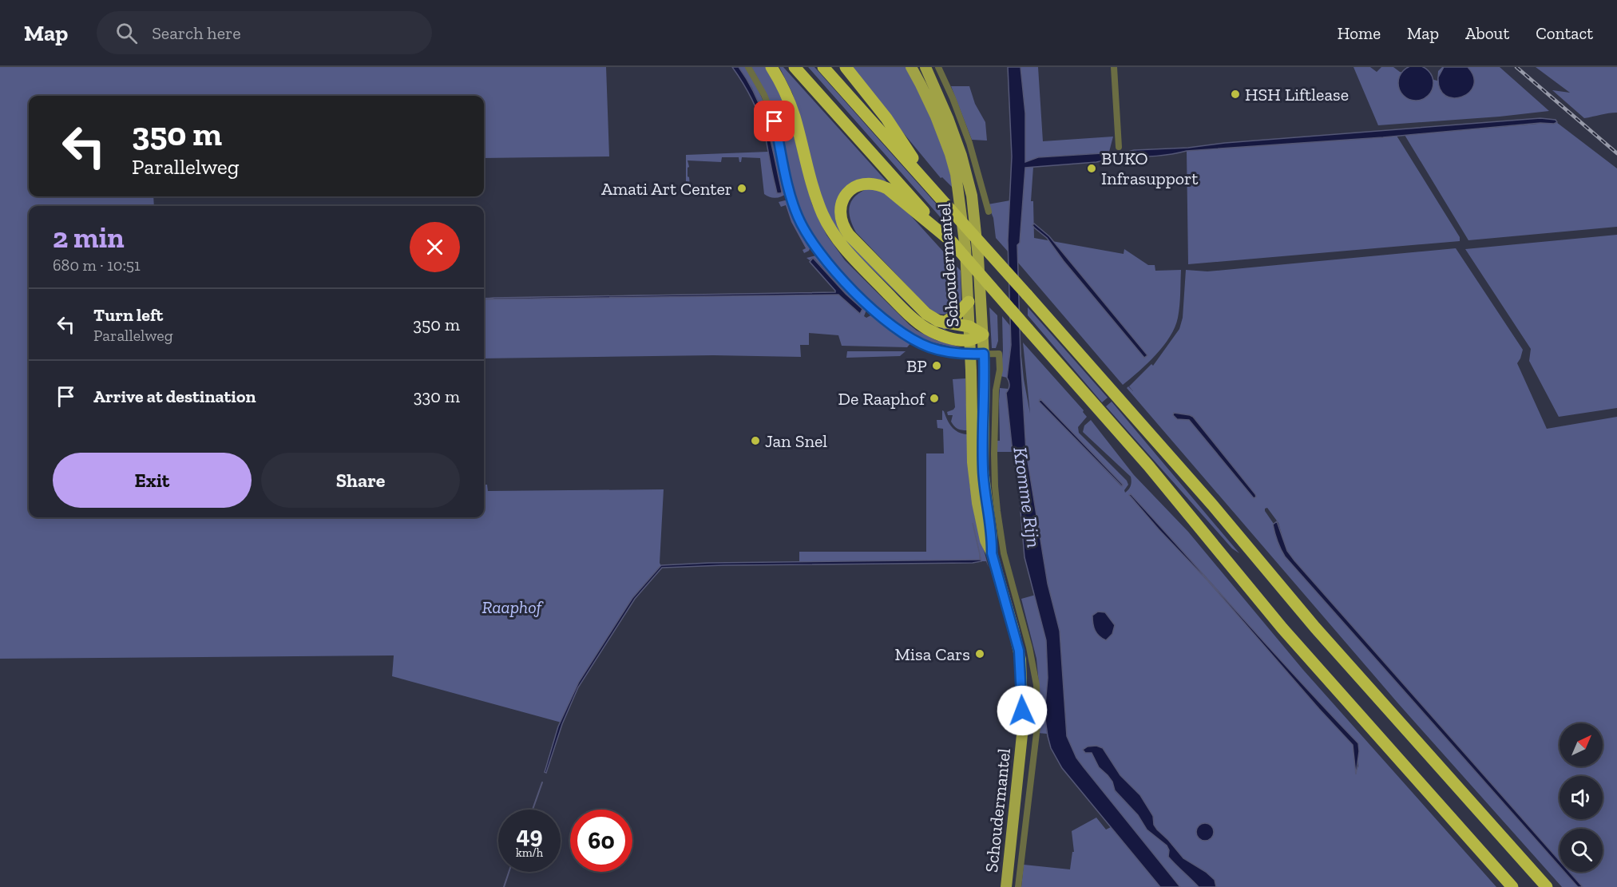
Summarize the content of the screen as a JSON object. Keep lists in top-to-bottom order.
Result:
{
  "streets": {
    "main road": ["Schoudermantel"]
  },
  "water": ["Kromme Rijn"],
  "parks": ["Raaphof"],
  "places": [
    "HSH Liftlease",
    "BUKO Infrasupport",
    "Amati Art Center",
    "BP",
    "De Raaphof",
    "Jan Snel",
    "Misa Cars"
  ],
  "north": "top right",
  "page": {
    "header": "Map",
    "search": "Search here",
    "nav": [
      "Home",
      "Map",
      "About",
      "Contact"
    ],
    "turn": ["350 m", "Parallelweg"],
    "heading": ["2 min", "680 m · 10:51"],
    "list": [
      {
        "name": "Turn left",
        "note": "Parallelweg",
        "value": "350 m"
      },
      {
        "name": "Arrive at destination",
        "value": "330 m"
      }
    ],
    "buttons": ["Exit", "Share"],
    "speed": "49 km/h",
    "limit": "60"
  }
}
